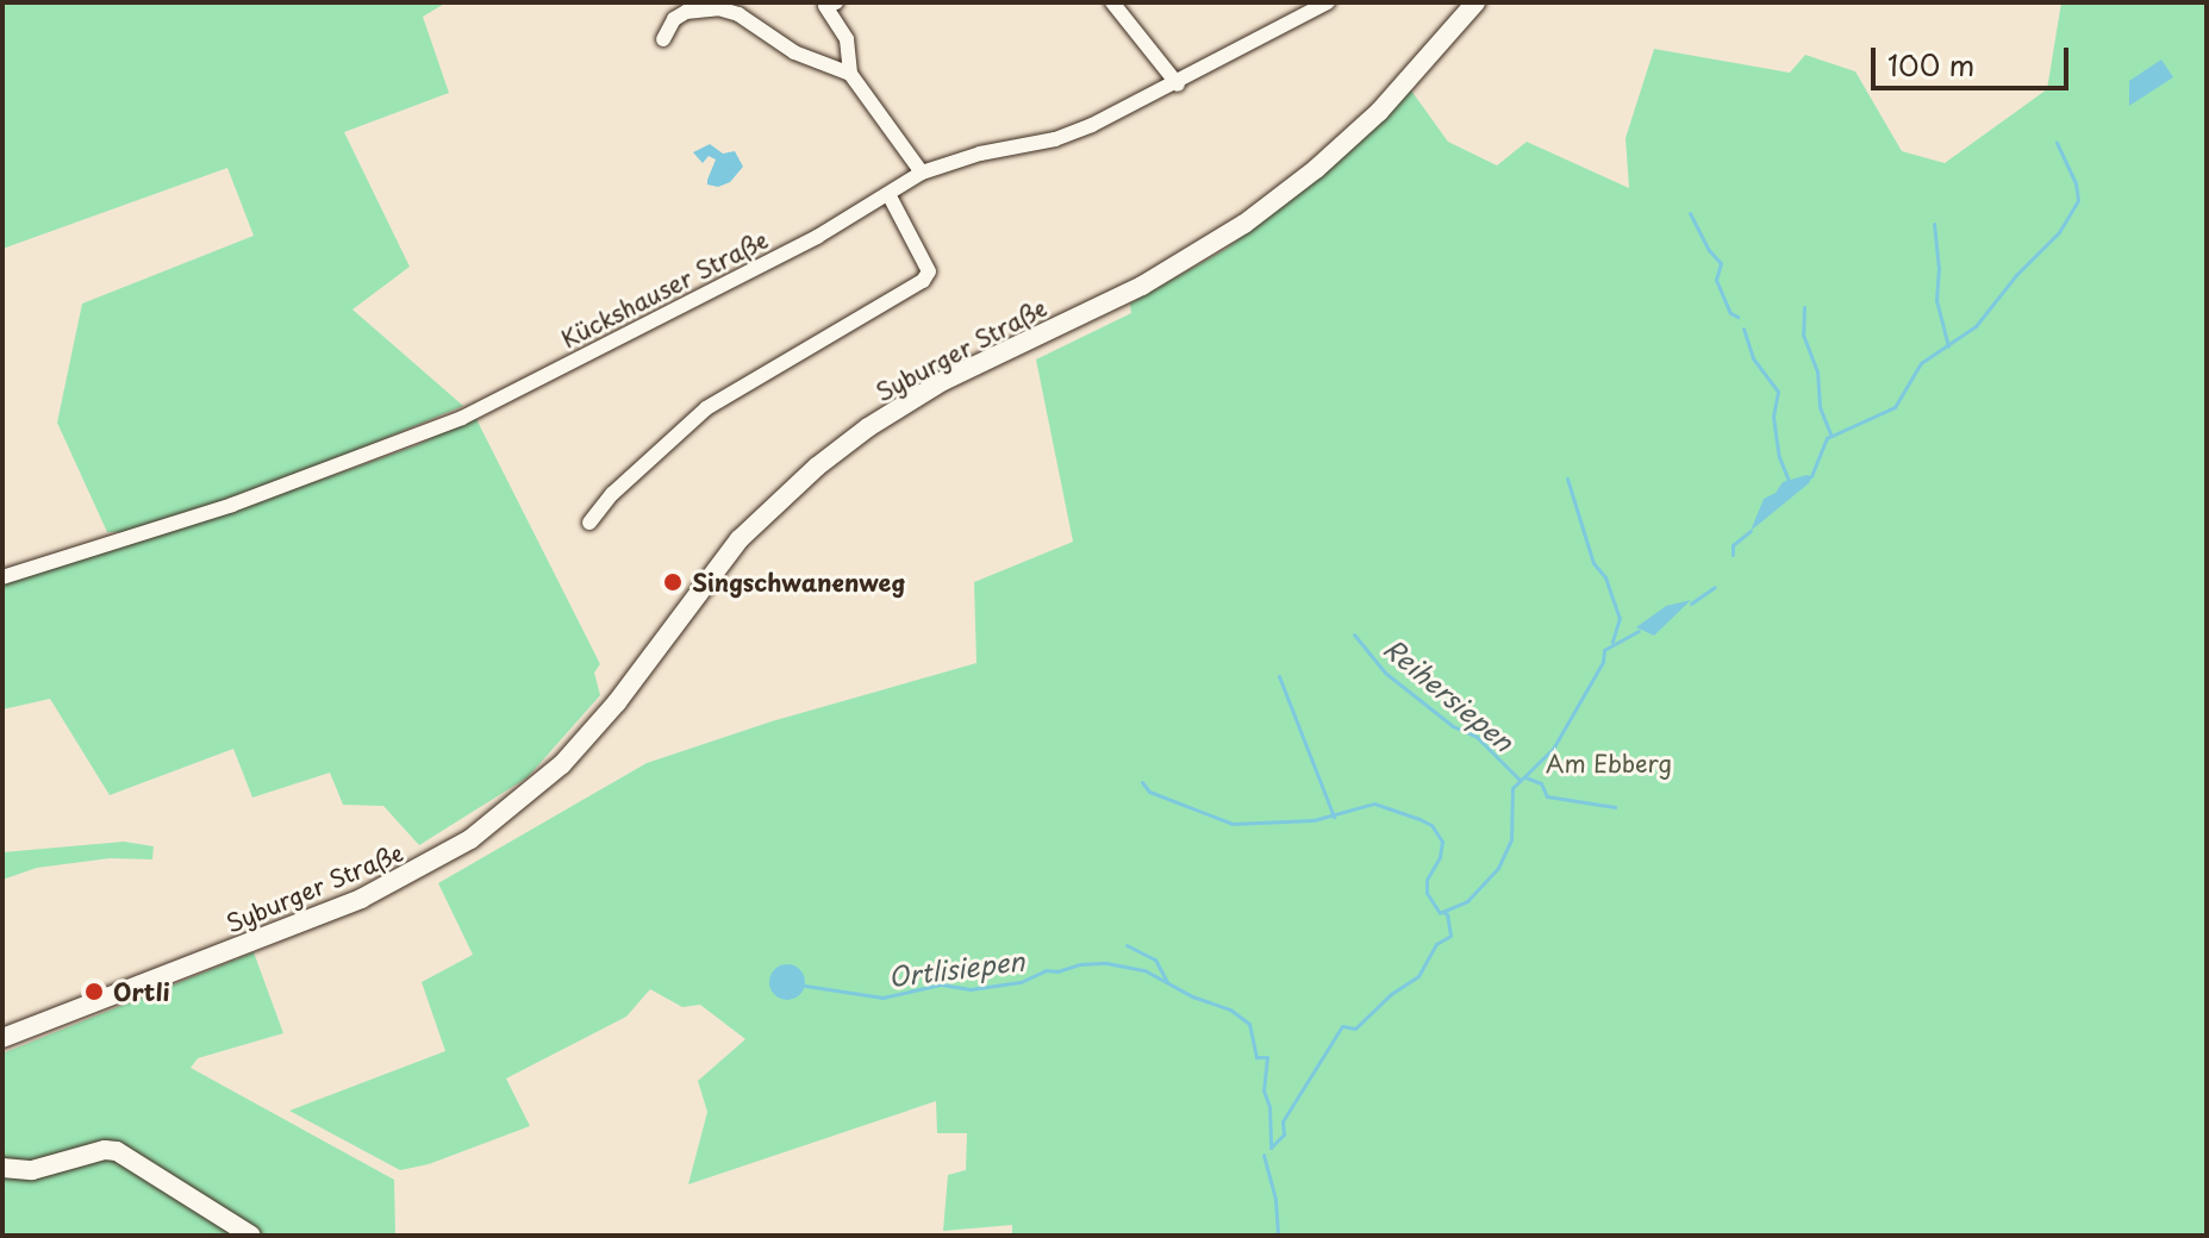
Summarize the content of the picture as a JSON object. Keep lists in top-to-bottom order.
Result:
{
  "streets": {
    "street": ["Kückshauser Straße", "Syburger Straße"]
  },
  "water": ["Reihersiepen", "Ortlisiepen"],
  "parks": ["Am Ebberg"],
  "places": ["Singschwanenweg", "Ortli"],
  "scale_bar": "100 m"
}
